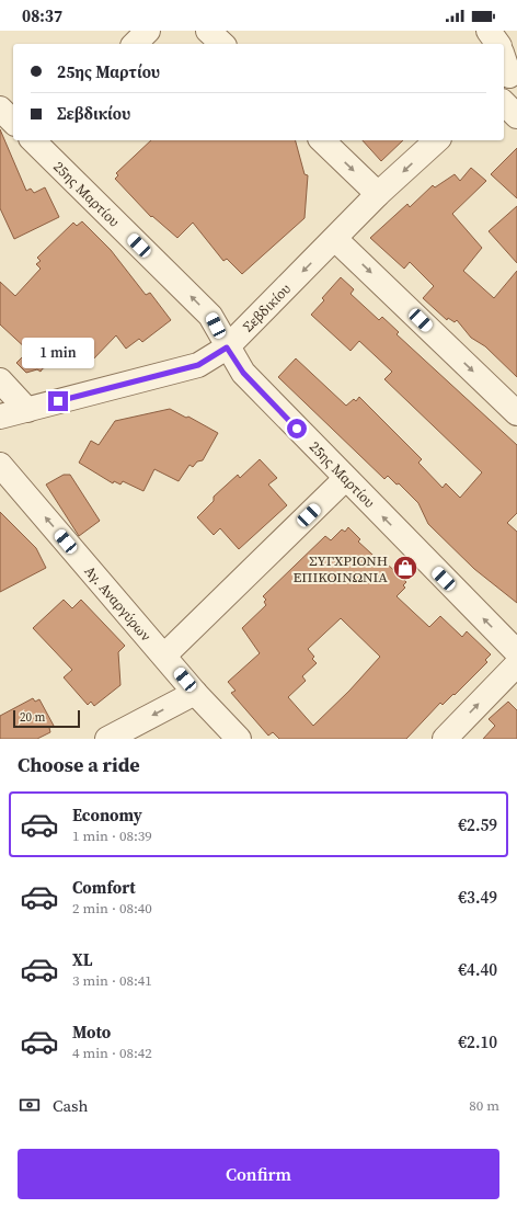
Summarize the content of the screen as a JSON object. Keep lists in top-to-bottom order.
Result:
{
  "streets": {
    "street": ["25ης Μαρτίου", "Σεβδικίου", "Αγ. Αναργύρων"]
  },
  "crossings": [
    ["25ης Μαρτίου", "Σεβδικίου"]
  ],
  "one_way": ["Σεβδικίου", "Αγ. Αναργύρων"],
  "places": {
    "shop": ["ΣΥΓΧΡΙΟΝΗ ΕΠΙΚΟΙΝΩΝΙΑ"]
  },
  "scale_bar": "20 m",
  "page": {
    "status": "08:37",
    "banner": ["25ης Μαρτίου", "Σεβδικίου"],
    "bubble": "1 min",
    "scale": "20 m",
    "heading": "Choose a ride",
    "list": [
      {
        "name": "Economy",
        "note": "1 min · 08:39",
        "value": "€2.59"
      },
      {
        "name": "Comfort",
        "note": "2 min · 08:40",
        "value": "€3.49"
      },
      {
        "name": "XL",
        "note": "3 min · 08:41",
        "value": "€4.40"
      },
      {
        "name": "Moto",
        "note": "4 min · 08:42",
        "value": "€2.10"
      }
    ],
    "pay": ["Cash", "80 m"],
    "buttons": "Confirm"
  }
}
